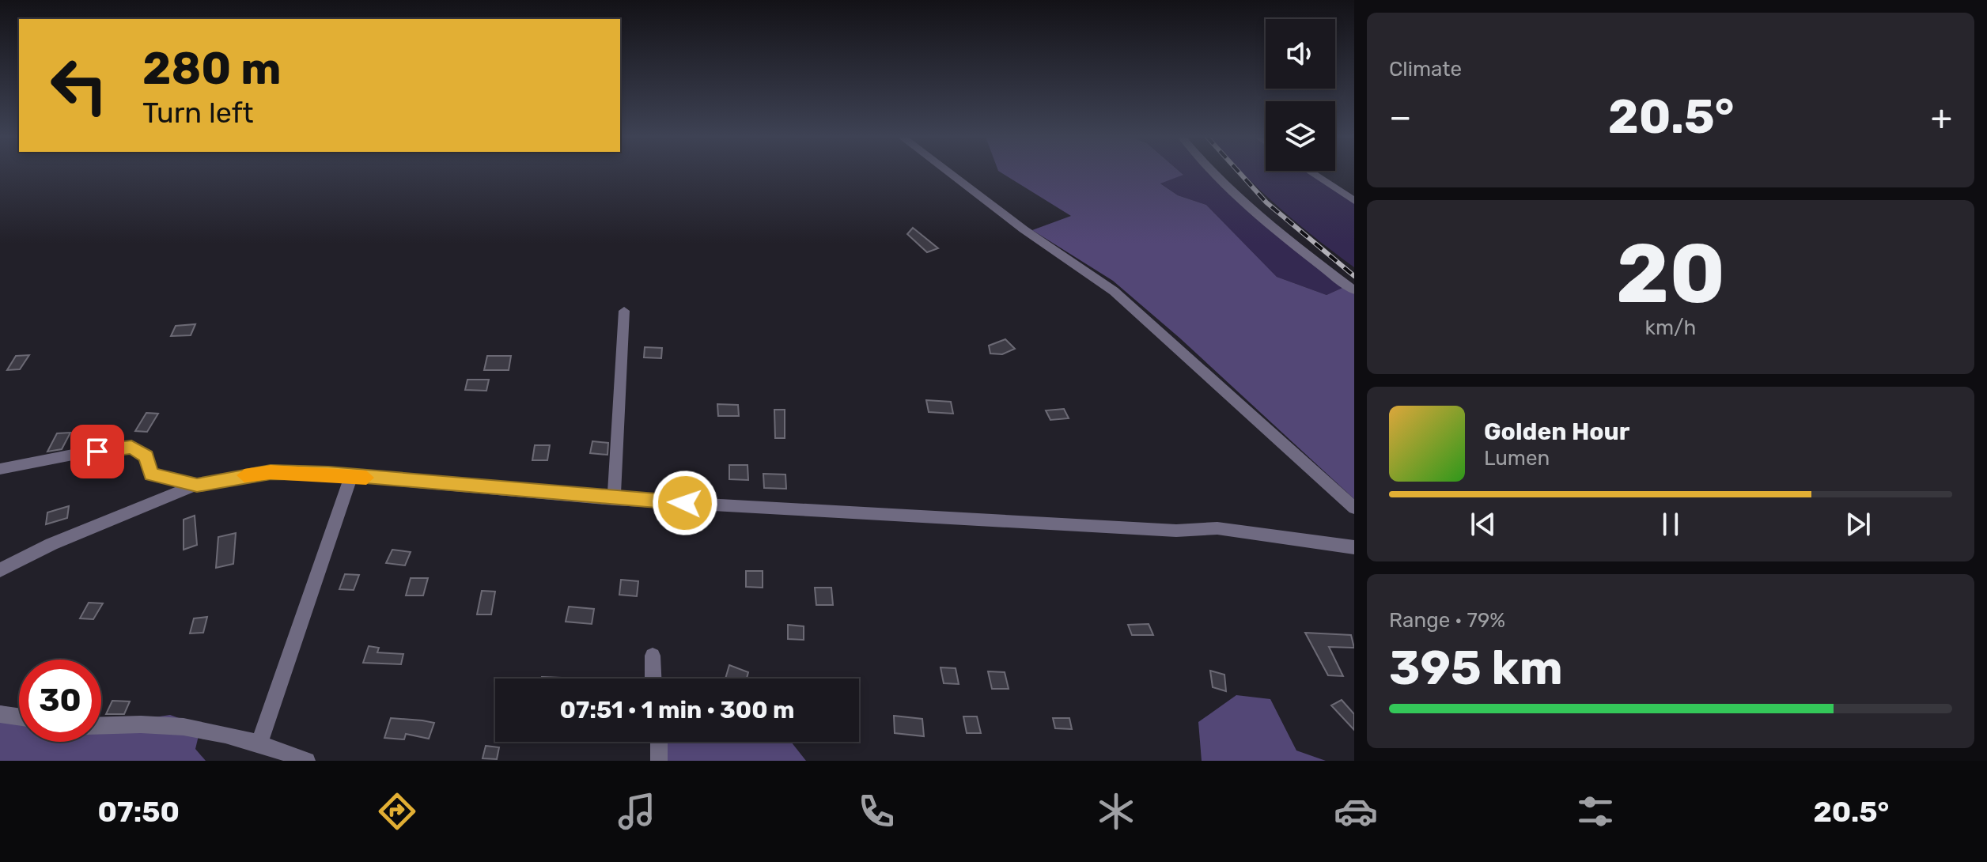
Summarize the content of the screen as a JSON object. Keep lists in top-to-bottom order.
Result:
{
  "page": {
    "tile": [
      "Climate",
      ["20", "km/h"],
      ["Range · 79%", "395 km"]
    ],
    "turn": ["280 m", "Turn left"],
    "heat": ["−", "20.5°", "+"],
    "song": ["Golden Hour", "Lumen"],
    "limit": "30",
    "trip": "07:51 · 1 min · 300 m",
    "tabs": ["07:50", "20.5°"]
  }
}
